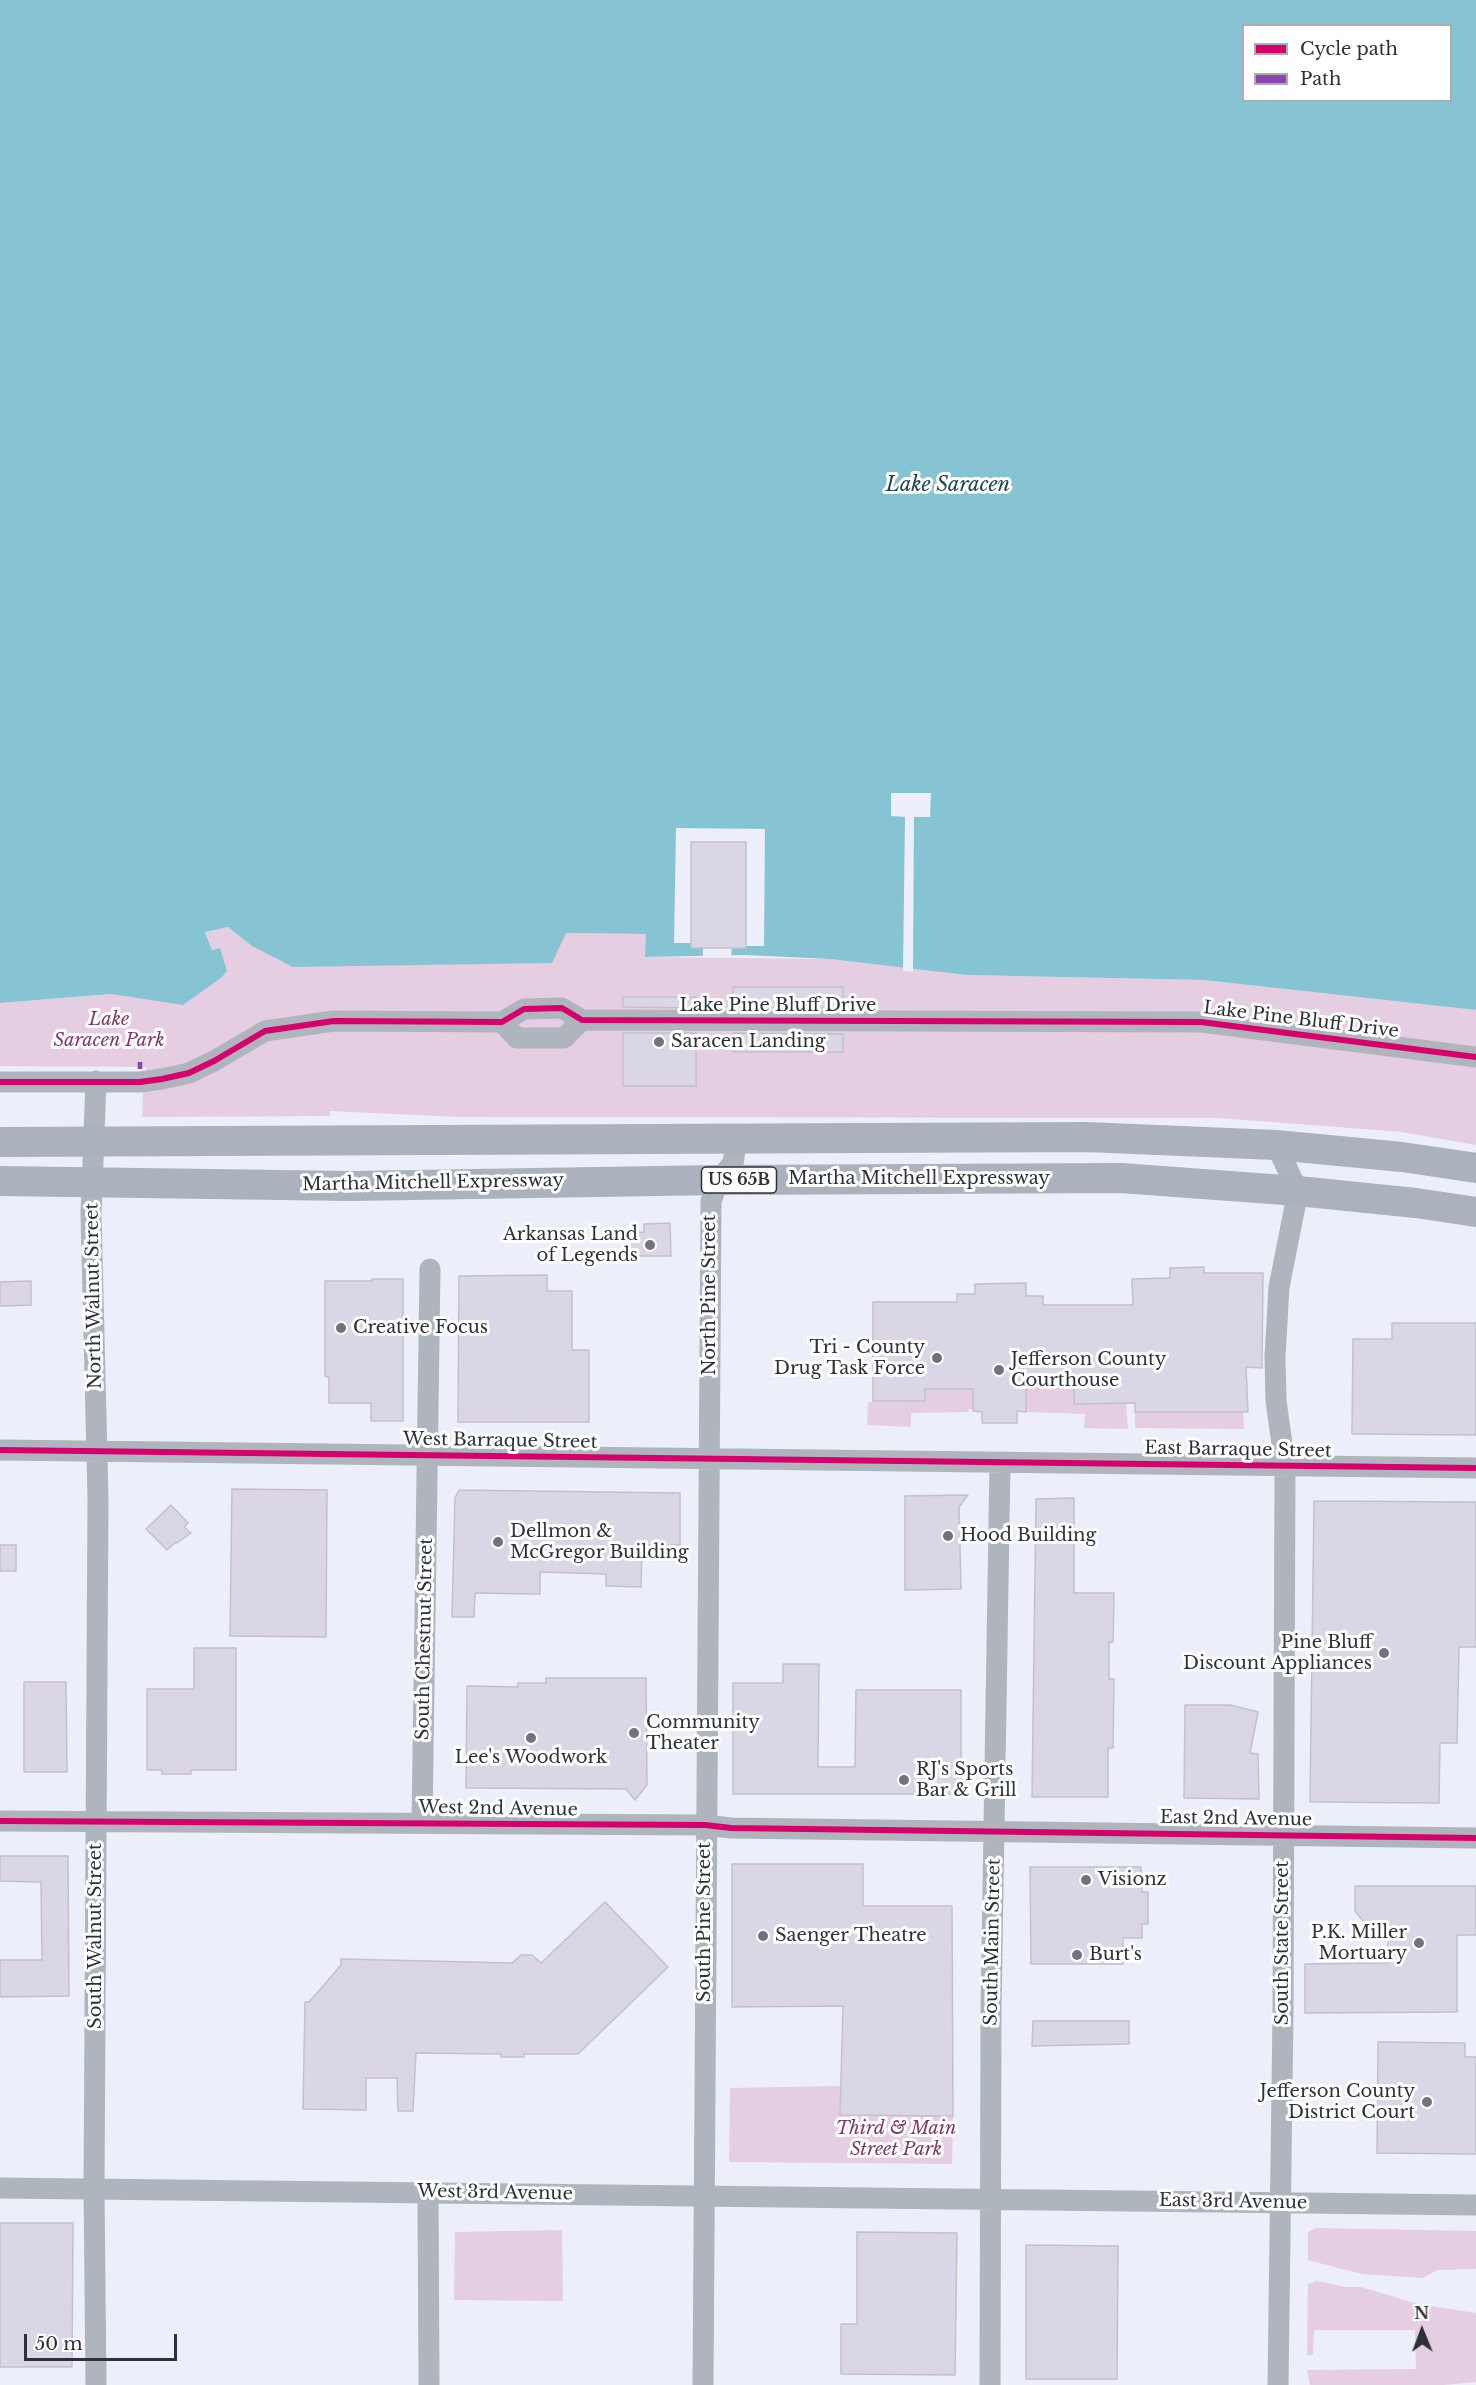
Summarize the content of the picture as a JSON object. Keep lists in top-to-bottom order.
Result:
{
  "streets": {
    "highway": ["Martha Mitchell Expressway", "US 65B"],
    "street": [
      "Lake Pine Bluff Drive",
      "North Pine Street",
      "North Walnut Street",
      "West Barraque Street",
      "East Barraque Street",
      "South Chestnut Street",
      "West 2nd Avenue",
      "East 2nd Avenue",
      "South Pine Street",
      "South Walnut Street",
      "South Main Street",
      "South State Street",
      "West 3rd Avenue",
      "East 3rd Avenue"
    ]
  },
  "crossings": [
    ["Lake Pine Bluff Drive", "North Walnut Street"],
    ["Martha Mitchell Expressway", "North Pine Street"],
    ["Martha Mitchell Expressway", "North Walnut Street"],
    ["Martha Mitchell Expressway", "South State Street"],
    ["North Pine Street", "West Barraque Street"],
    ["North Pine Street", "South Pine Street"],
    ["North Walnut Street", "West Barraque Street"],
    ["North Walnut Street", "South Walnut Street"],
    ["West Barraque Street", "East Barraque Street"],
    ["West Barraque Street", "South Chestnut Street"],
    ["West Barraque Street", "South Pine Street"],
    ["West Barraque Street", "South Walnut Street"],
    ["West Barraque Street", "South Main Street"],
    ["East Barraque Street", "South Main Street"],
    ["East Barraque Street", "South State Street"],
    ["South Chestnut Street", "West 2nd Avenue"],
    ["West 2nd Avenue", "East 2nd Avenue"],
    ["West 2nd Avenue", "South Pine Street"],
    ["West 2nd Avenue", "South Walnut Street"],
    ["West 2nd Avenue", "South Main Street"],
    ["East 2nd Avenue", "South Main Street"],
    ["East 2nd Avenue", "South State Street"],
    ["South Pine Street", "West 3rd Avenue"],
    ["South Walnut Street", "West 3rd Avenue"],
    ["South Main Street", "West 3rd Avenue"],
    ["South Main Street", "East 3rd Avenue"],
    ["South State Street", "East 3rd Avenue"],
    ["West 3rd Avenue", "East 3rd Avenue"]
  ],
  "water": ["Lake Saracen"],
  "parks": ["Lake Saracen Park", "Third & Main Street Park"],
  "places": [
    "Saracen Landing",
    "Arkansas Land of Legends",
    "Creative Focus",
    "Tri - County Drug Task Force",
    "Jefferson County Courthouse",
    "Hood Building",
    "Dellmon & McGregor Building",
    "Pine Bluff Discount Appliances",
    "Community Theater",
    "Lee's Woodwork",
    "RJ's Sports Bar & Grill",
    "Visionz",
    "Saenger Theatre",
    "P.K. Miller Mortuary",
    "Burt's",
    "Jefferson County District Court"
  ],
  "legend": ["Cycle path", "Path"],
  "scale_bar": "50 m",
  "north": "top"
}
